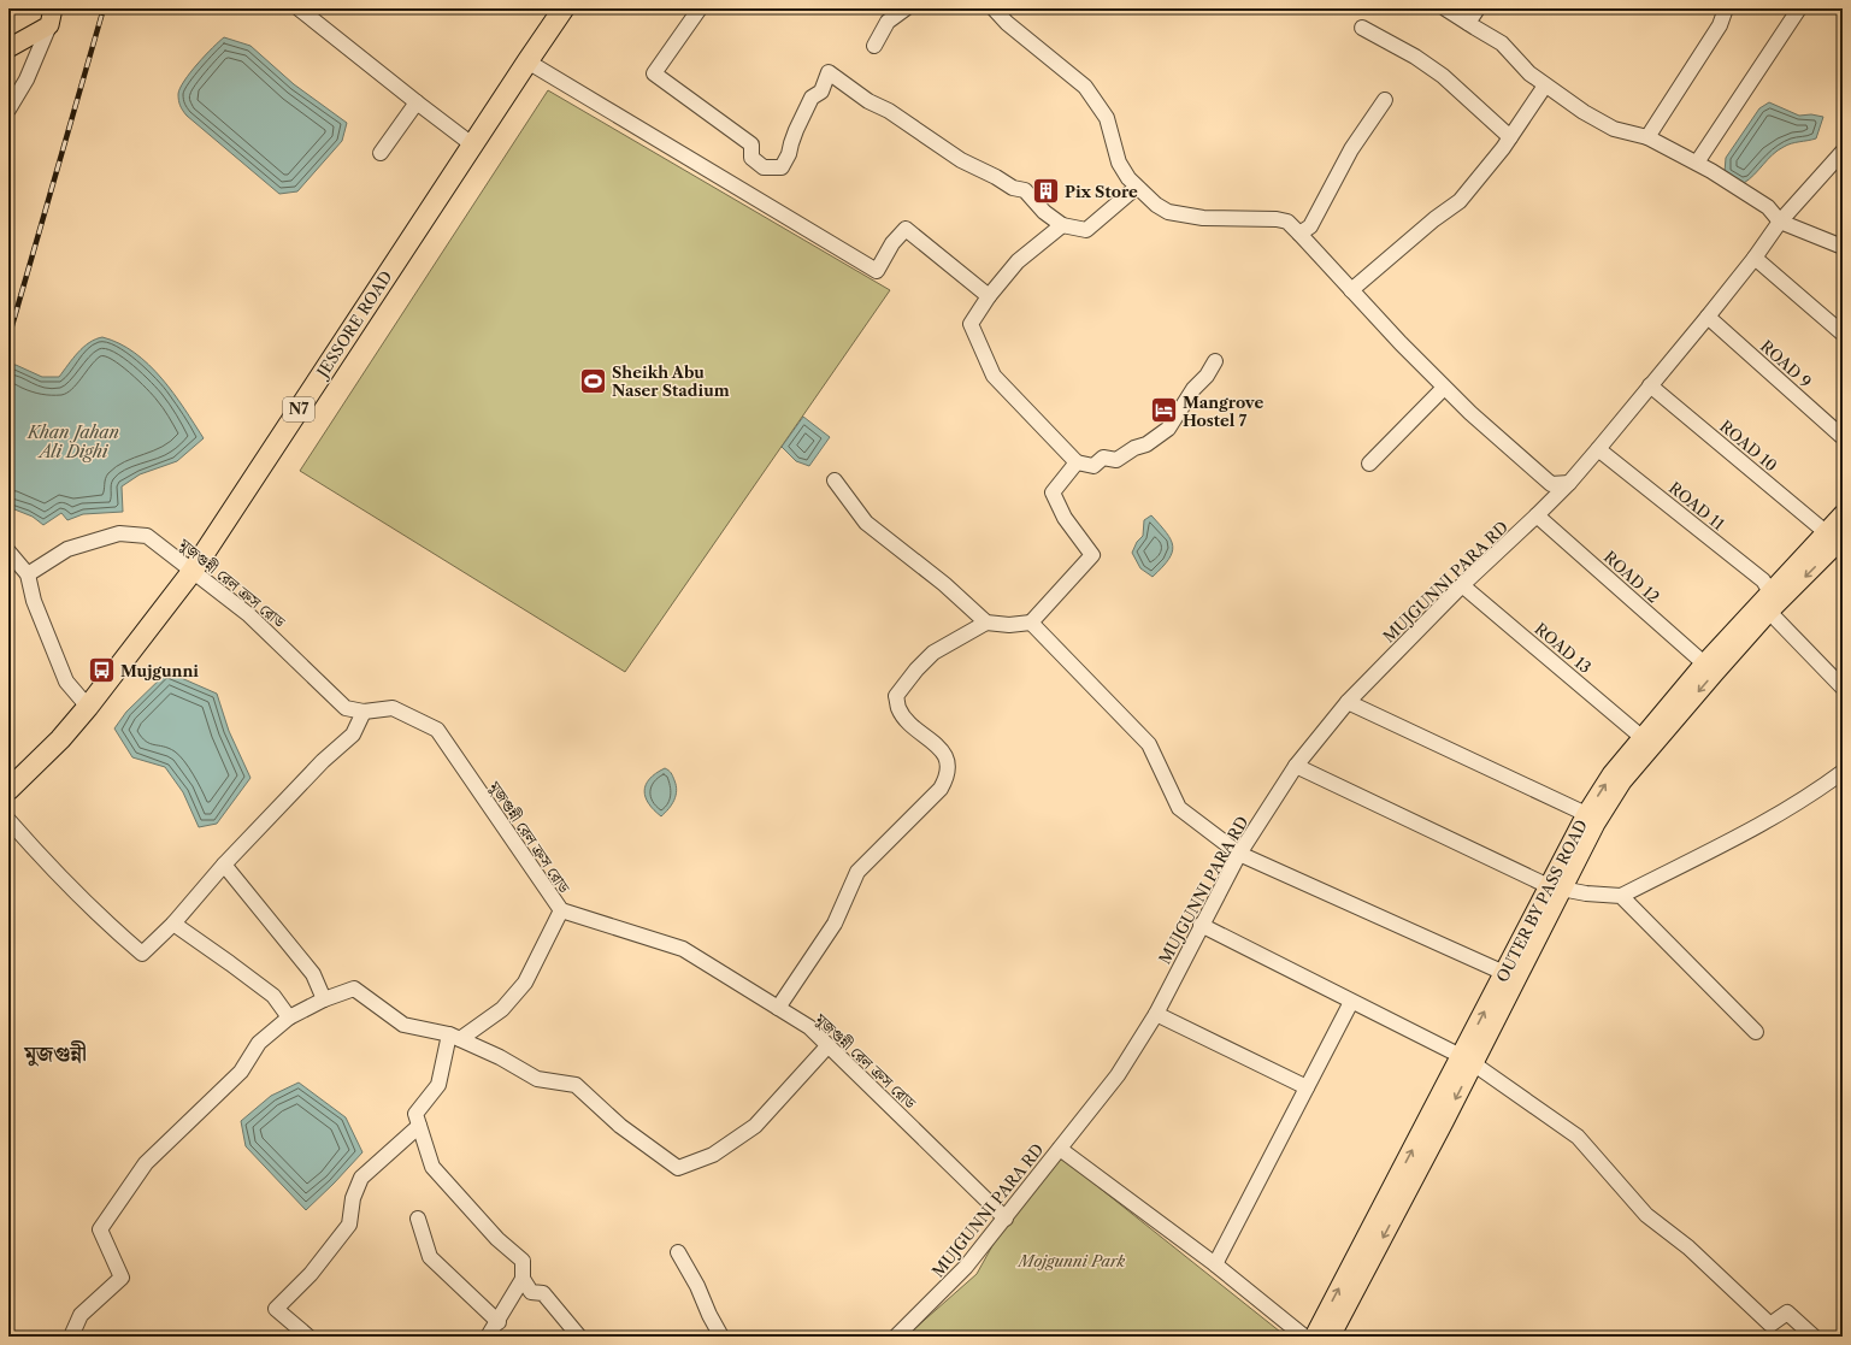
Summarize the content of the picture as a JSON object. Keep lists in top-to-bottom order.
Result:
{
  "streets": {
    "highway": ["JESSORE ROAD", "N7"],
    "main road": ["OUTER BY PASS ROAD"],
    "street": [
      "ROAD 9",
      "ROAD 10",
      "ROAD 11",
      "ROAD 12",
      "MUJGUNNI PARA RD",
      "মুজগুন্নী রেল ক্রস রোড",
      "ROAD 13"
    ]
  },
  "crossings": [
    ["JESSORE ROAD", "মুজগুন্নী রেল ক্রস রোড"],
    ["ROAD 9", "MUJGUNNI PARA RD"],
    ["ROAD 10", "MUJGUNNI PARA RD"],
    ["ROAD 10", "OUTER BY PASS ROAD"],
    ["ROAD 11", "MUJGUNNI PARA RD"],
    ["ROAD 11", "OUTER BY PASS ROAD"],
    ["ROAD 12", "MUJGUNNI PARA RD"],
    ["ROAD 12", "OUTER BY PASS ROAD"],
    ["MUJGUNNI PARA RD", "মুজগুন্নী রেল ক্রস রোড"],
    ["MUJGUNNI PARA RD", "ROAD 13"],
    ["ROAD 13", "OUTER BY PASS ROAD"]
  ],
  "districts": ["মুজগুন্নী"],
  "water": ["Khan Jahan Ali Dighi"],
  "parks": ["Mojgunni Park"],
  "places": {
    "building": ["Pix Store"],
    "sports": ["Sheikh Abu Naser Stadium"],
    "hotel": ["Mangrove Hostel 7"],
    "bus stop": ["Mujgunni"]
  }
}
